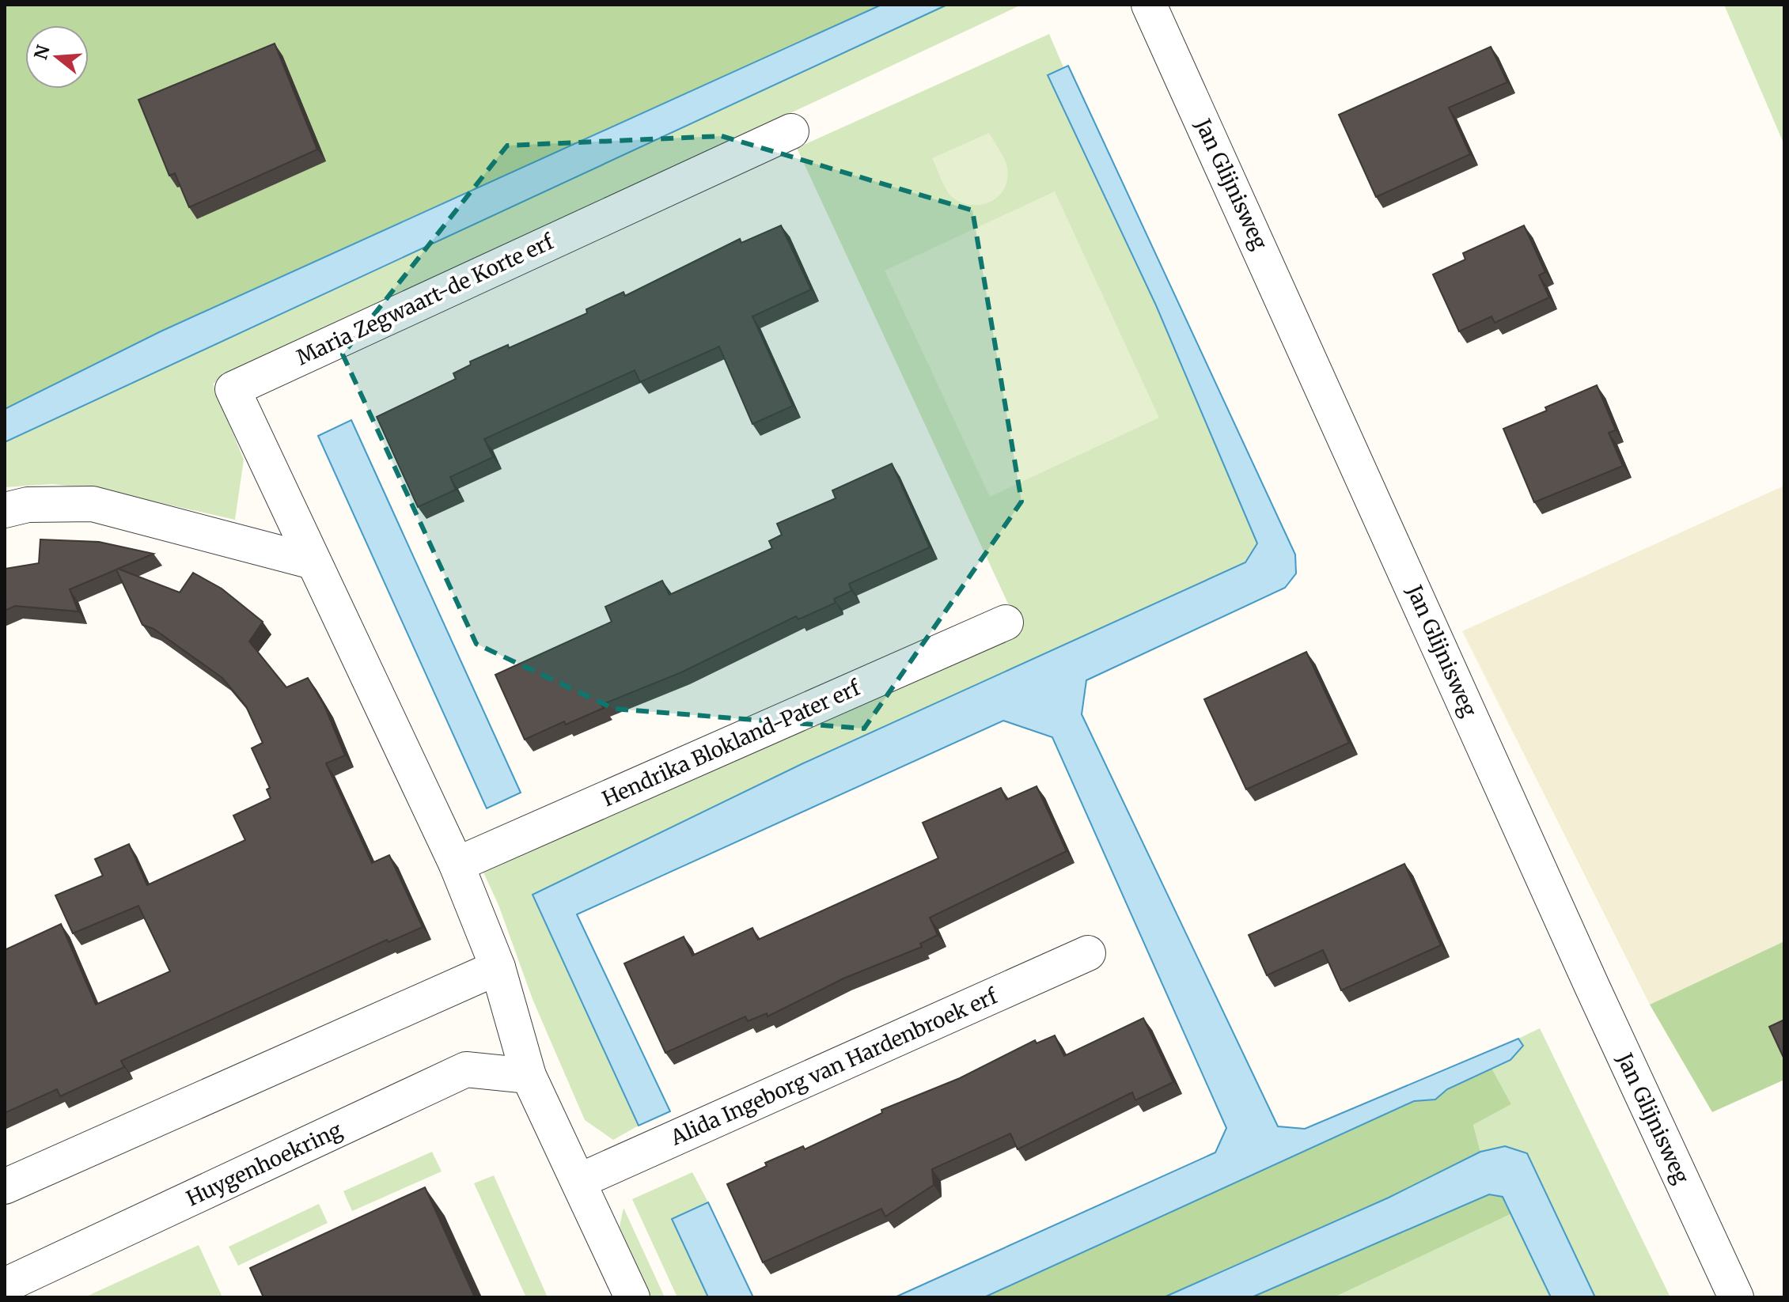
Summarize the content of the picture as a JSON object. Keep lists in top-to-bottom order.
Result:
{
  "streets": {
    "street": [
      "Jan Glijnisweg",
      "Maria Zegwaart-de Korte erf",
      "Hendrika Blokland-Pater erf",
      "Alida Ingeborg van Hardenbroek erf",
      "Huygenhoekring"
    ]
  },
  "north": "left"
}
